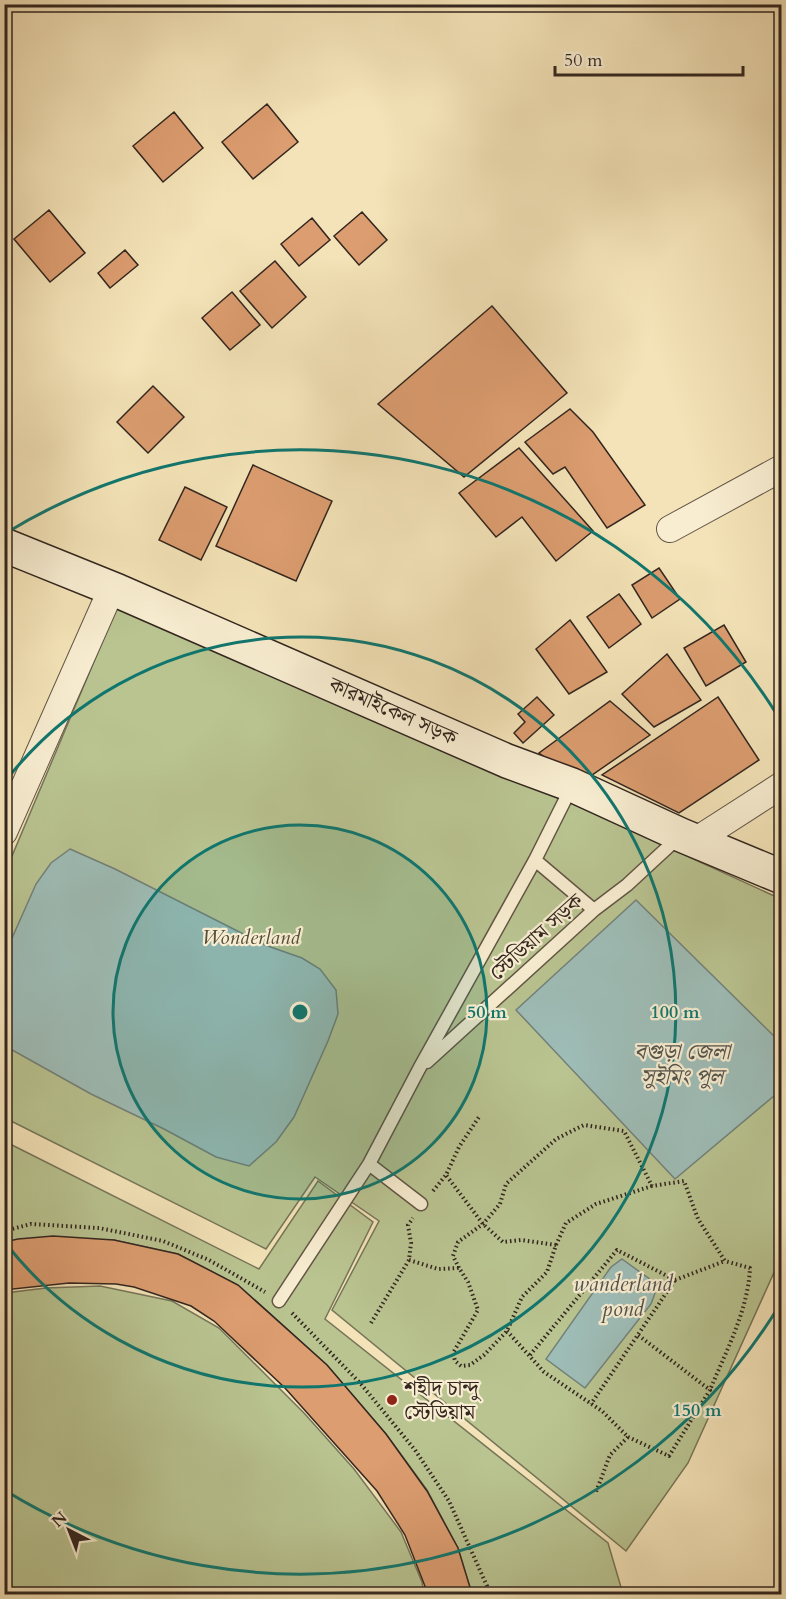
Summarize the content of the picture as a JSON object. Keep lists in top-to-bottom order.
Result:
{
  "streets": {
    "street": ["কারমাইকেল সড়ক"],
    "lane": ["স্টেডিয়াম সড়ক"]
  },
  "crossings": [
    ["কারমাইকেল সড়ক", "স্টেডিয়াম সড়ক"]
  ],
  "water": ["বগুড়া জেলা সুইমিং পুল", "wanderland pond"],
  "parks": ["Wonderland"],
  "places": ["শহীদ চান্দু স্টেডিয়াম"],
  "scale_bar": "50 m",
  "north": "top left",
  "rings": ["50 m", "100 m", "150 m"]
}
